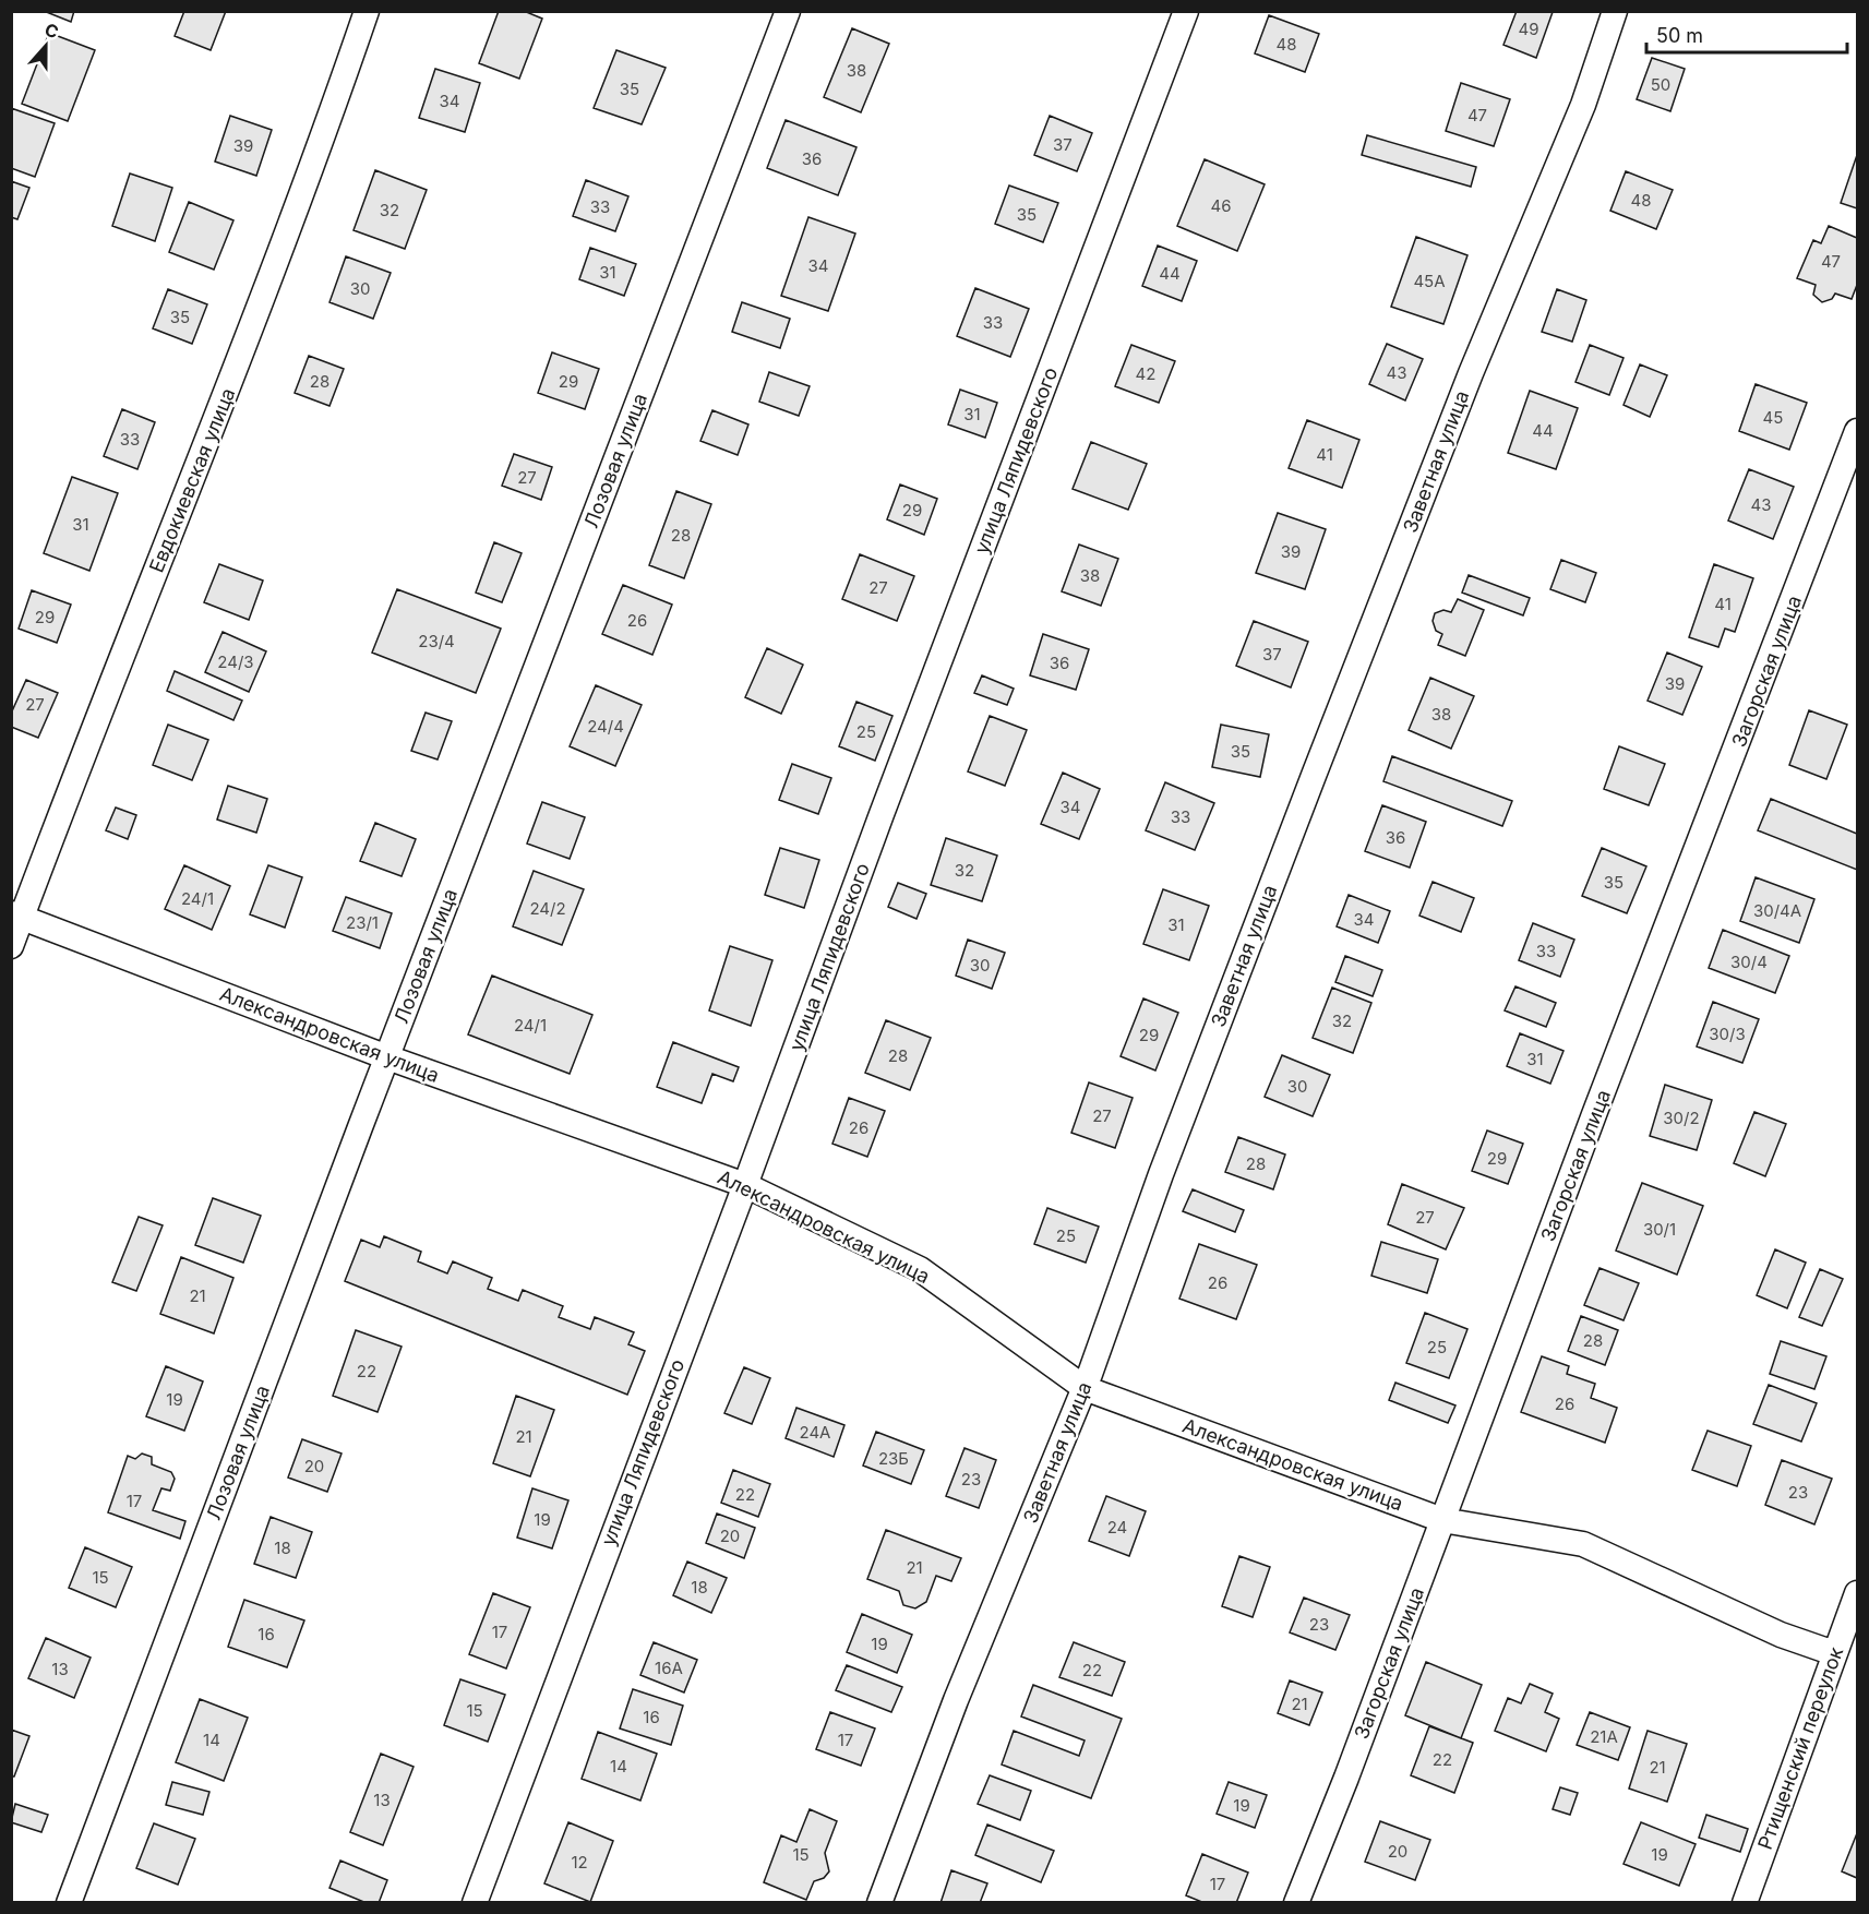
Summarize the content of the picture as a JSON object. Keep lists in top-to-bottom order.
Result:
{
  "streets": {
    "street": [
      "Лозовая улица",
      "улица Ляпидевского",
      "Заветная улица",
      "Евдокиевская улица",
      "Загорская улица",
      "Александровская улица",
      "Ртищенский переулок"
    ]
  },
  "crossings": [
    ["Лозовая улица", "Александровская улица"],
    ["улица Ляпидевского", "Александровская улица"],
    ["Заветная улица", "Александровская улица"],
    ["Евдокиевская улица", "Александровская улица"],
    ["Загорская улица", "Александровская улица"],
    ["Александровская улица", "Ртищенский переулок"]
  ],
  "house_numbers": [
    "49",
    "48",
    "38",
    "50",
    "35",
    "34",
    "47",
    "37",
    "39",
    "36",
    "48",
    "46",
    "33",
    "32",
    "35",
    "47",
    "34",
    "31",
    "44",
    "45А",
    "30",
    "35",
    "33",
    "43",
    "42",
    "28",
    "29",
    "31",
    "45",
    "44",
    "33",
    "41",
    "27",
    "43",
    "29",
    "31",
    "28",
    "39",
    "38",
    "27",
    "41",
    "29",
    "26",
    "23/4",
    "37",
    "24/3",
    "36",
    "39",
    "27",
    "38",
    "24/4",
    "25",
    "35",
    "34",
    "33",
    "36",
    "32",
    "35",
    "24/1",
    "24/2",
    "30/4А",
    "34",
    "23/1",
    "31",
    "33",
    "30/4",
    "30",
    "32",
    "24/1",
    "30/3",
    "29",
    "28",
    "31",
    "30",
    "27",
    "30/2",
    "26",
    "29",
    "28",
    "27",
    "30/1",
    "25",
    "26",
    "21",
    "28",
    "25",
    "22",
    "19",
    "26",
    "24А",
    "21",
    "23Б",
    "20",
    "23",
    "23",
    "22",
    "17",
    "19",
    "24",
    "20",
    "18",
    "21",
    "15",
    "18",
    "23",
    "17",
    "16",
    "19",
    "16А",
    "13",
    "22",
    "21",
    "15",
    "16",
    "21А",
    "14",
    "17",
    "22",
    "14",
    "21",
    "13",
    "19",
    "20",
    "15",
    "19",
    "12",
    "17"
  ],
  "scale_bar": "50 m",
  "north": "top"
}
